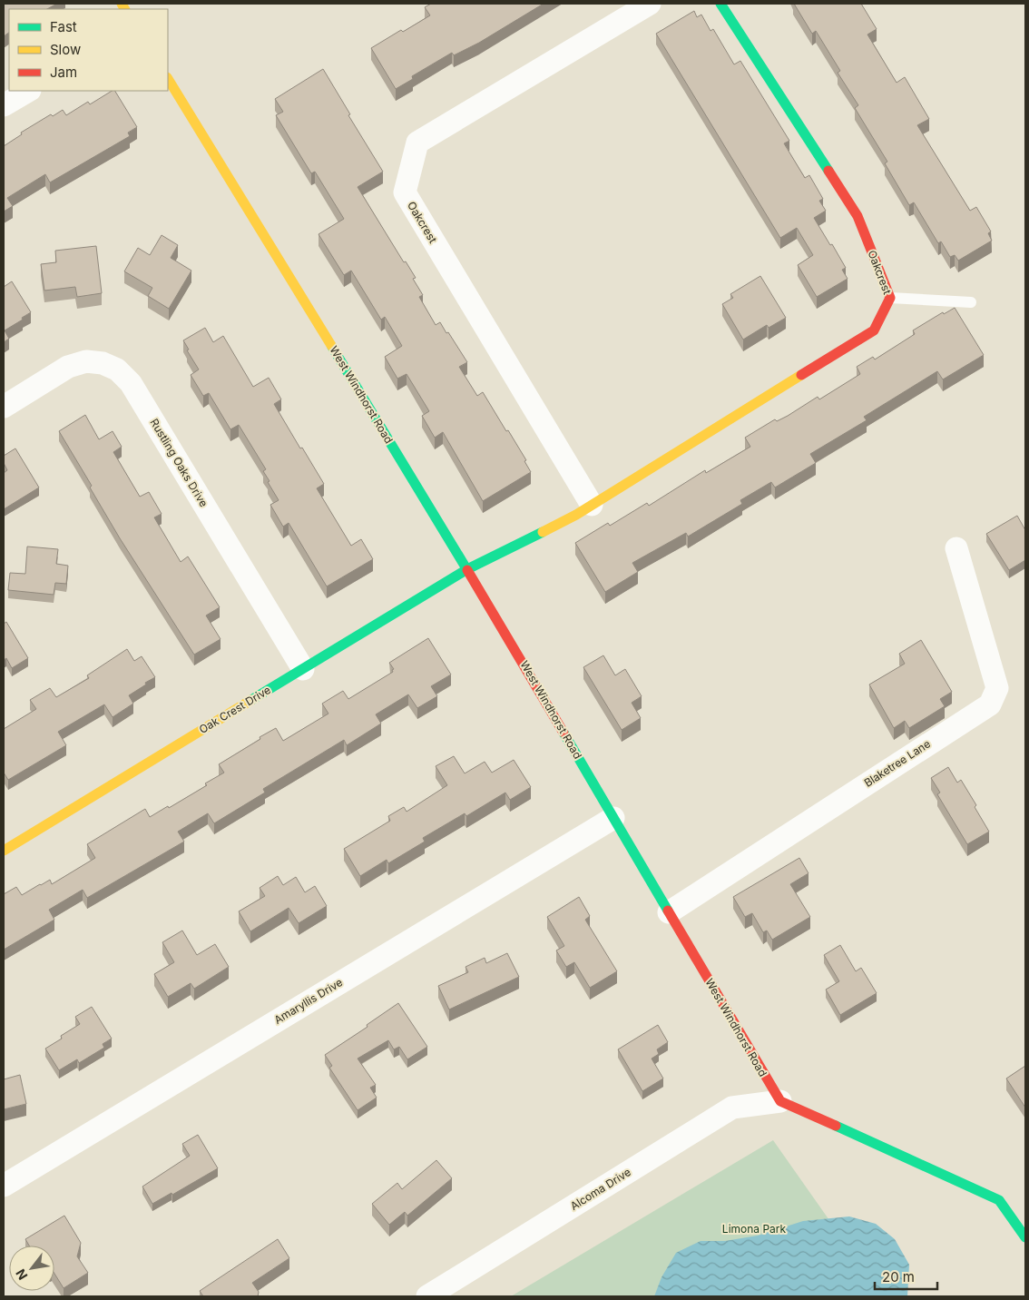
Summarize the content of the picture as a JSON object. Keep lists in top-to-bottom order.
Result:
{
  "streets": {
    "street": [
      "Oakcrest",
      "West Windhorst Road",
      "Rustling Oaks Drive",
      "Oak Crest Drive",
      "Blaketree Lane",
      "Amaryllis Drive",
      "Alcoma Drive"
    ]
  },
  "crossings": [
    ["Oakcrest", "West Windhorst Road"],
    ["Oakcrest", "Oak Crest Drive"],
    ["West Windhorst Road", "Oak Crest Drive"],
    ["West Windhorst Road", "Blaketree Lane"],
    ["West Windhorst Road", "Amaryllis Drive"],
    ["West Windhorst Road", "Alcoma Drive"],
    ["Rustling Oaks Drive", "Oak Crest Drive"]
  ],
  "parks": ["Limona Park"],
  "legend": ["Fast", "Slow", "Jam"],
  "scale_bar": "20 m",
  "north": "bottom left"
}
